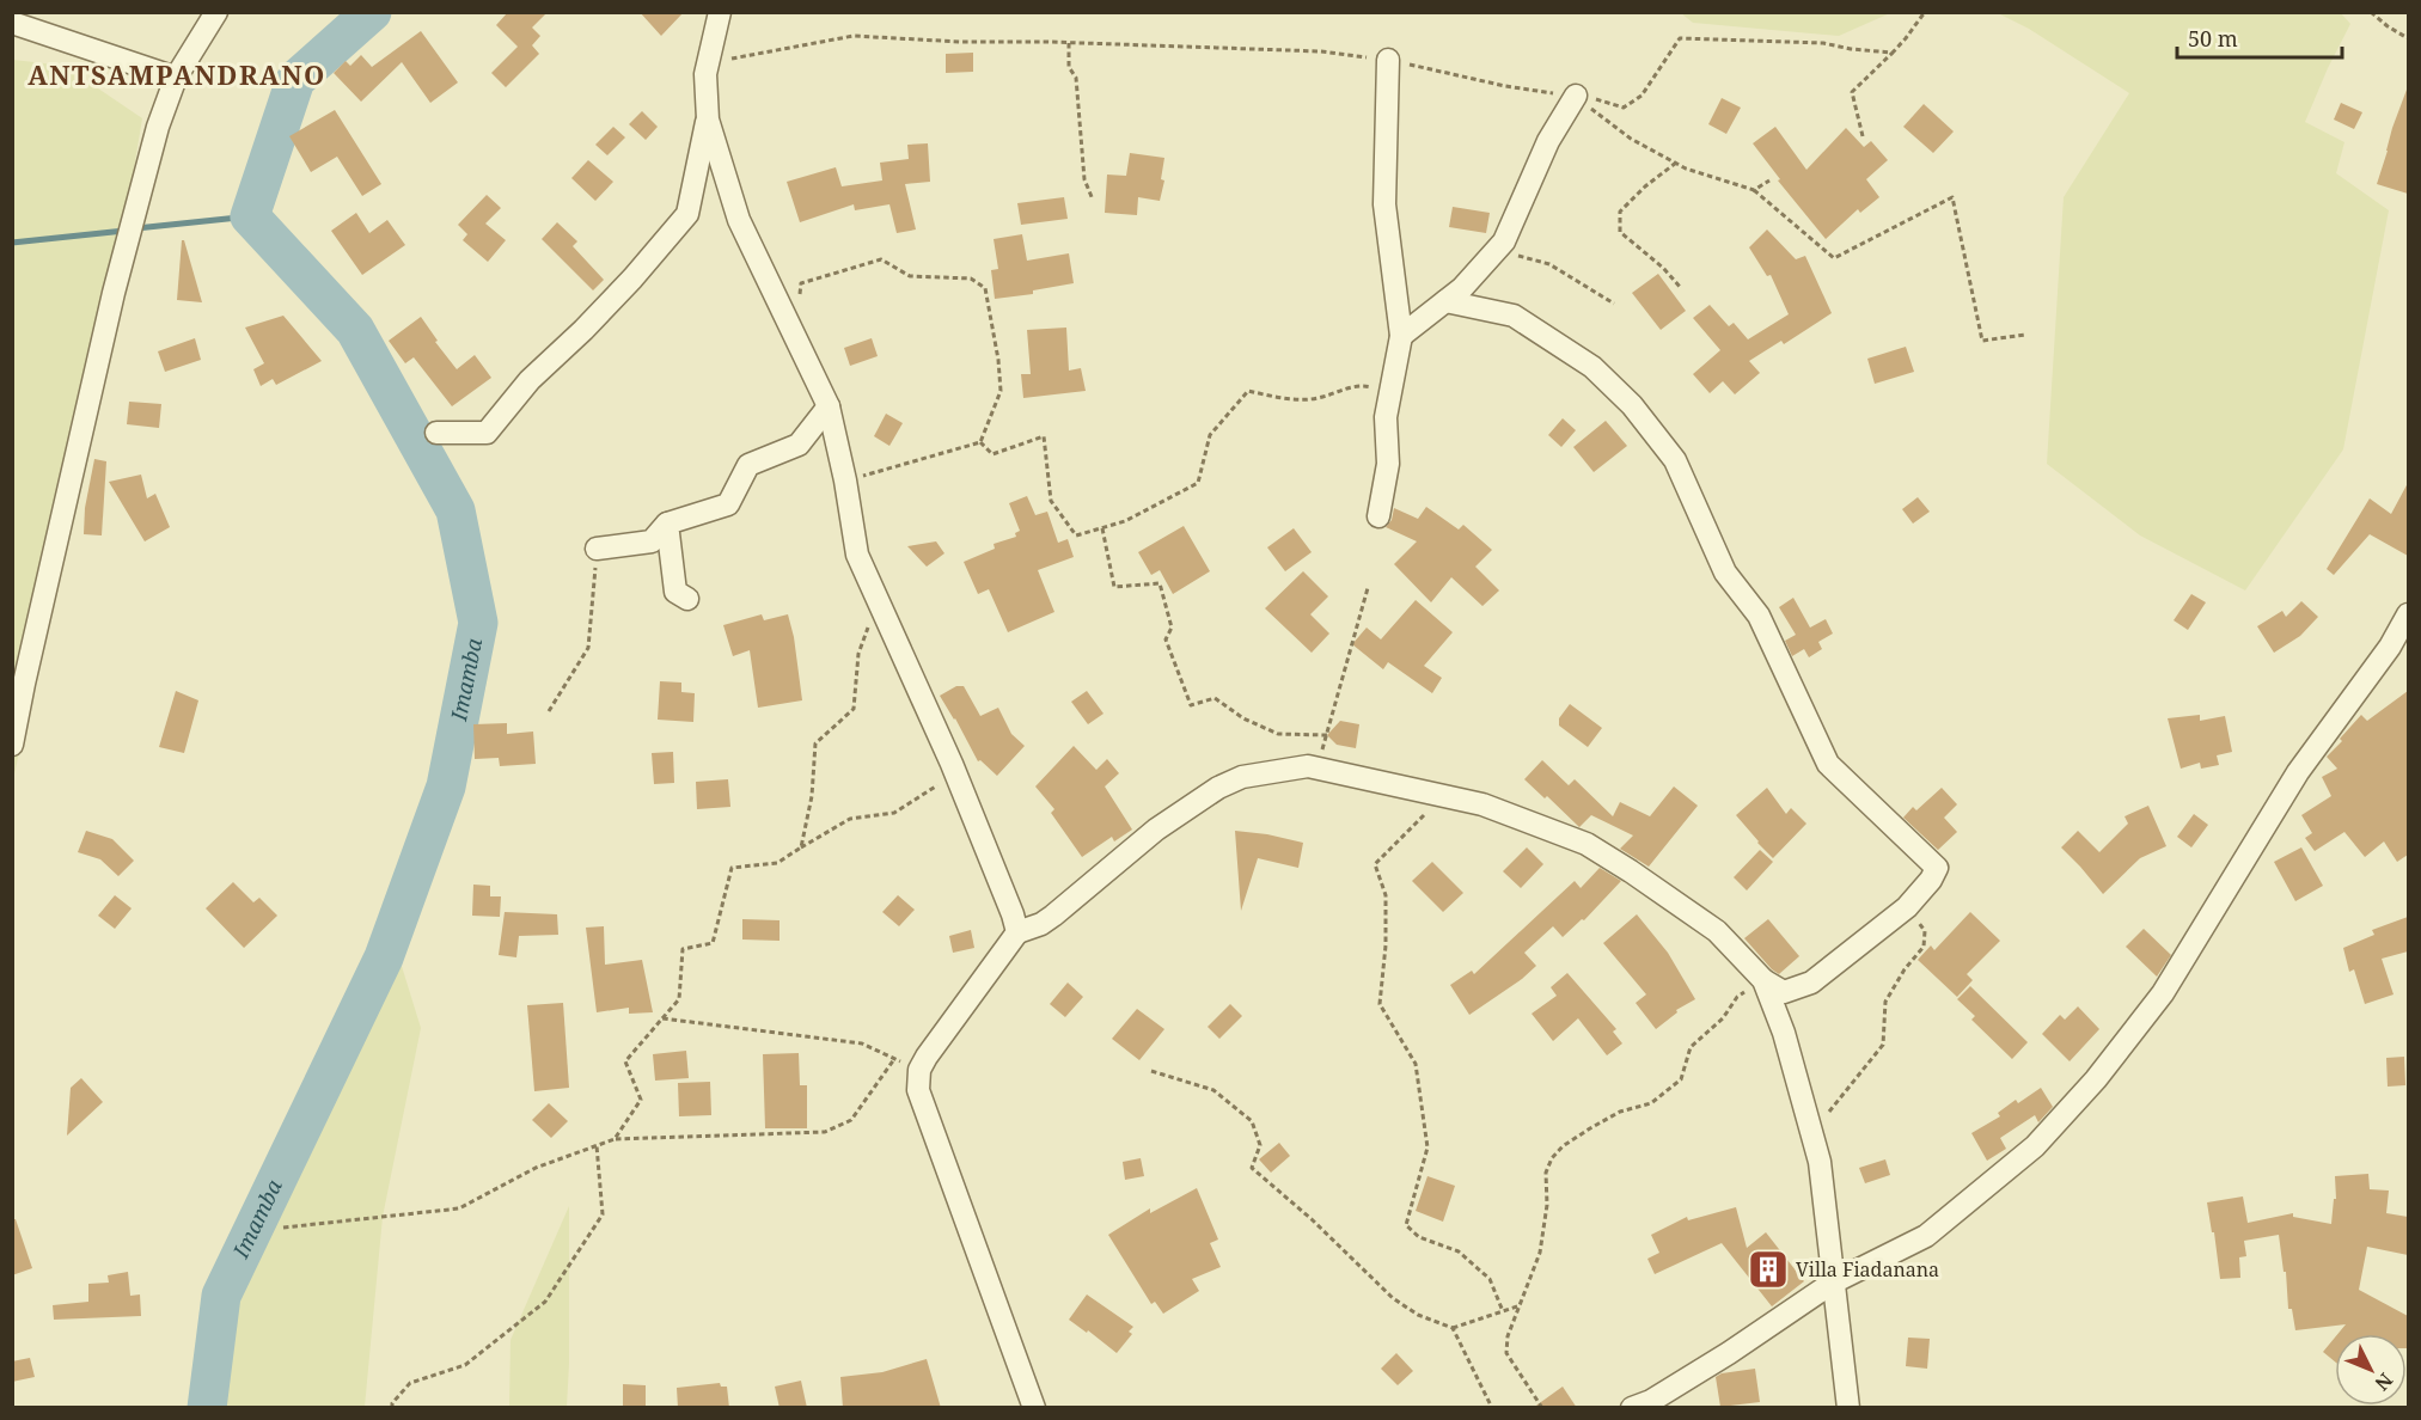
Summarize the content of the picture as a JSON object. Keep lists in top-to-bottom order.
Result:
{
  "districts": ["ANTSAMPANDRANO"],
  "water": ["Imamba"],
  "places": {
    "building": ["Villa Fiadanana"]
  },
  "scale_bar": "50 m",
  "north": "bottom right"
}
